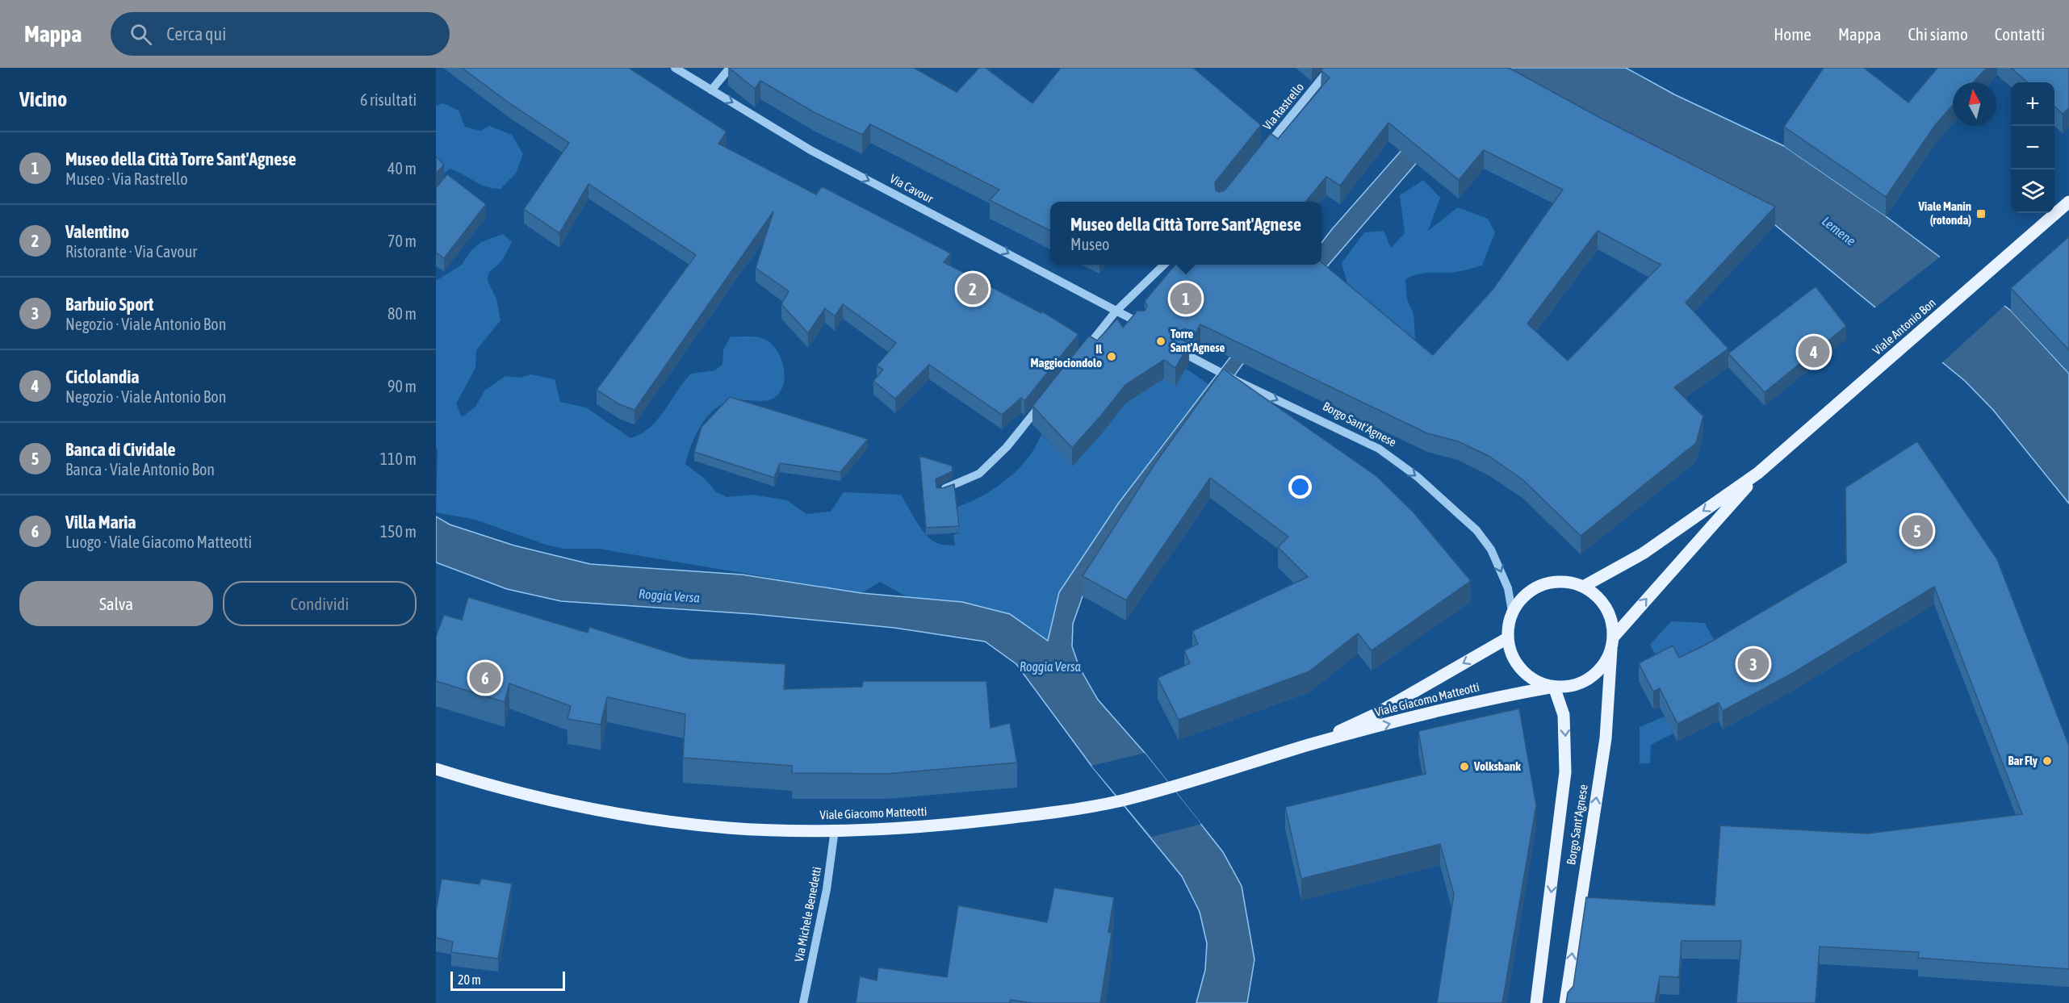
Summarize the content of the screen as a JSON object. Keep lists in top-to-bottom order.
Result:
{
  "streets": {
    "main road": ["Viale Antonio Bon", "Borgo Sant'Agnese", "Viale Giacomo Matteotti"],
    "street": ["Via Rastrello", "Via Cavour", "Via Michele Benedetti"]
  },
  "crossings": [
    ["Viale Antonio Bon", "Borgo Sant'Agnese"],
    ["Viale Antonio Bon", "Viale Giacomo Matteotti"],
    ["Borgo Sant'Agnese", "Viale Giacomo Matteotti"],
    ["Viale Giacomo Matteotti", "Via Michele Benedetti"]
  ],
  "one_way": ["Via Cavour"],
  "water": ["Lemene", "Roggia Versa"],
  "places": {
    "transit": ["Viale Manin (rotonda)"],
    "other": [
      "Torre Sant'Agnese",
      "Il Maggiociondolo",
      "Bar Fly",
      "Volksbank"
    ]
  },
  "scale_bar": "20 m",
  "north": "top",
  "page": {
    "header": "Mappa",
    "search": "Cerca qui",
    "nav": [
      "Home",
      "Mappa",
      "Chi siamo",
      "Contatti"
    ],
    "heading": ["Vicino", "6 risultati"],
    "map_buttons": ["+", "−"],
    "list": [
      {
        "mark": "1",
        "name": "Museo della Città Torre Sant'Agnese",
        "note": "Museo · Via Rastrello",
        "value": "40 m"
      },
      {
        "mark": "2",
        "name": "Valentino",
        "note": "Ristorante · Via Cavour",
        "value": "70 m"
      },
      {
        "mark": "3",
        "name": "Barbuio Sport",
        "note": "Negozio · Viale Antonio Bon",
        "value": "80 m"
      },
      {
        "mark": "4",
        "name": "Ciclolandia",
        "note": "Negozio · Viale Antonio Bon",
        "value": "90 m"
      },
      {
        "mark": "5",
        "name": "Banca di Cividale",
        "note": "Banca · Viale Antonio Bon",
        "value": "110 m"
      },
      {
        "mark": "6",
        "name": "Villa Maria",
        "note": "Luogo · Viale Giacomo Matteotti",
        "value": "150 m"
      }
    ],
    "popup": ["Museo della Città Torre Sant'Agnese", "Museo"],
    "pins": [
      "2",
      "1",
      "4",
      "5",
      "3",
      "6"
    ],
    "buttons": ["Salva", "Condividi"],
    "scale": "20 m"
  }
}
